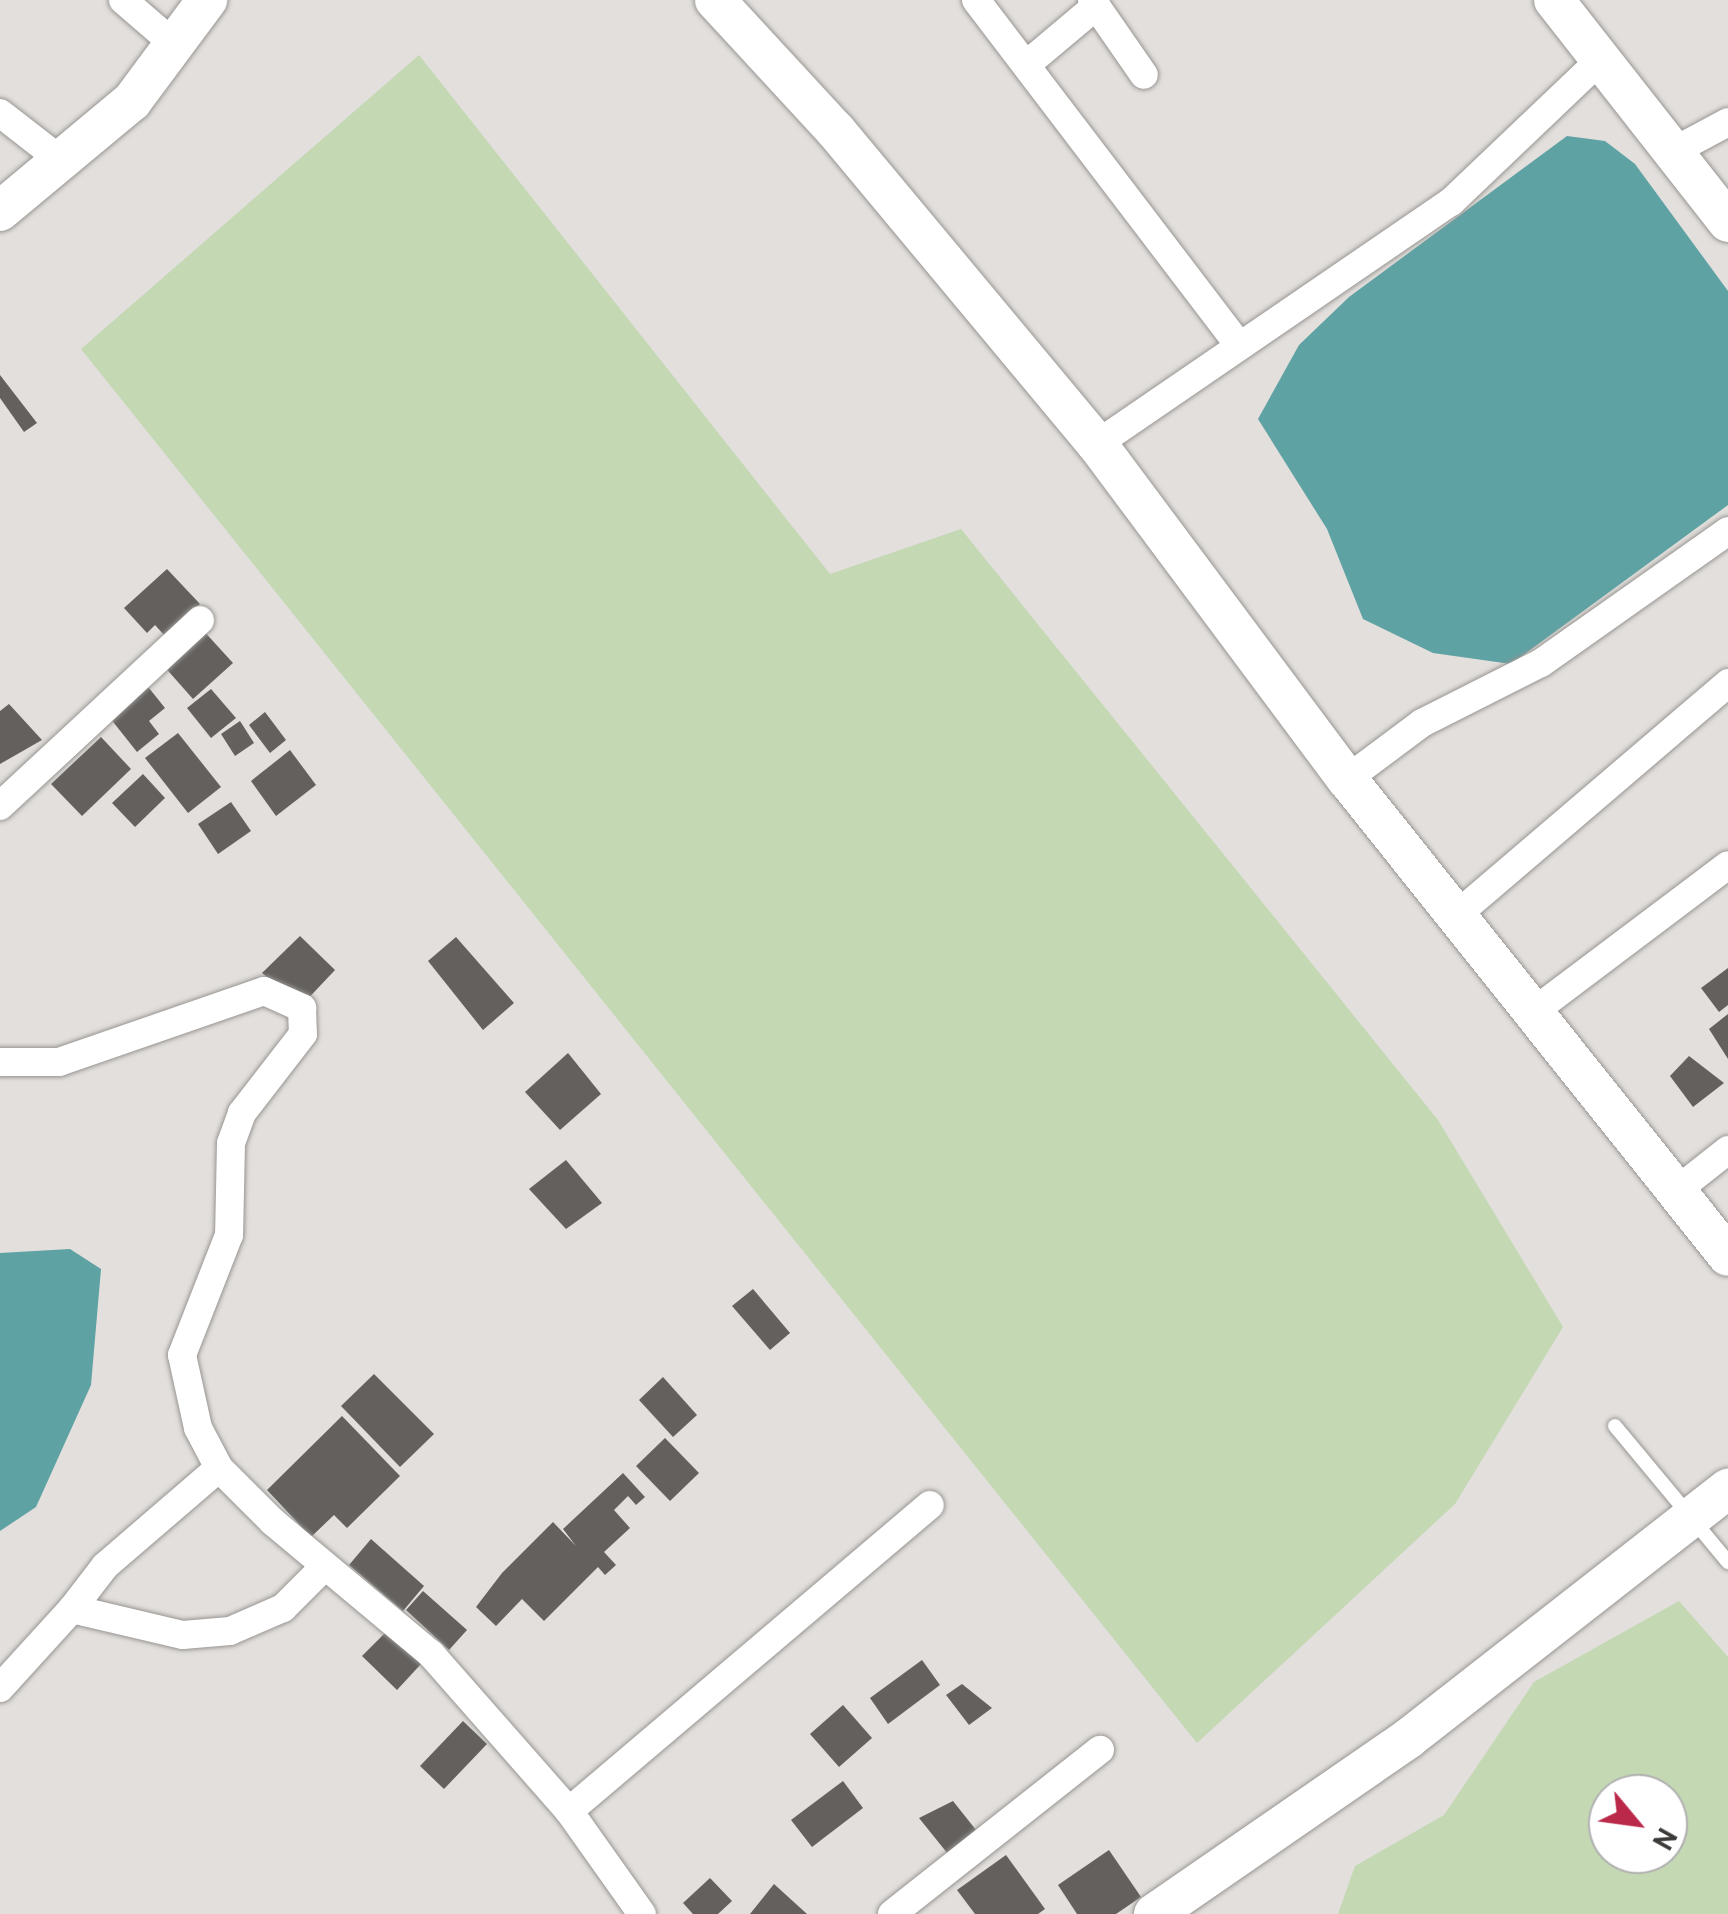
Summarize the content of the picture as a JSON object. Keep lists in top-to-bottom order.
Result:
{
  "north": "bottom right"
}
